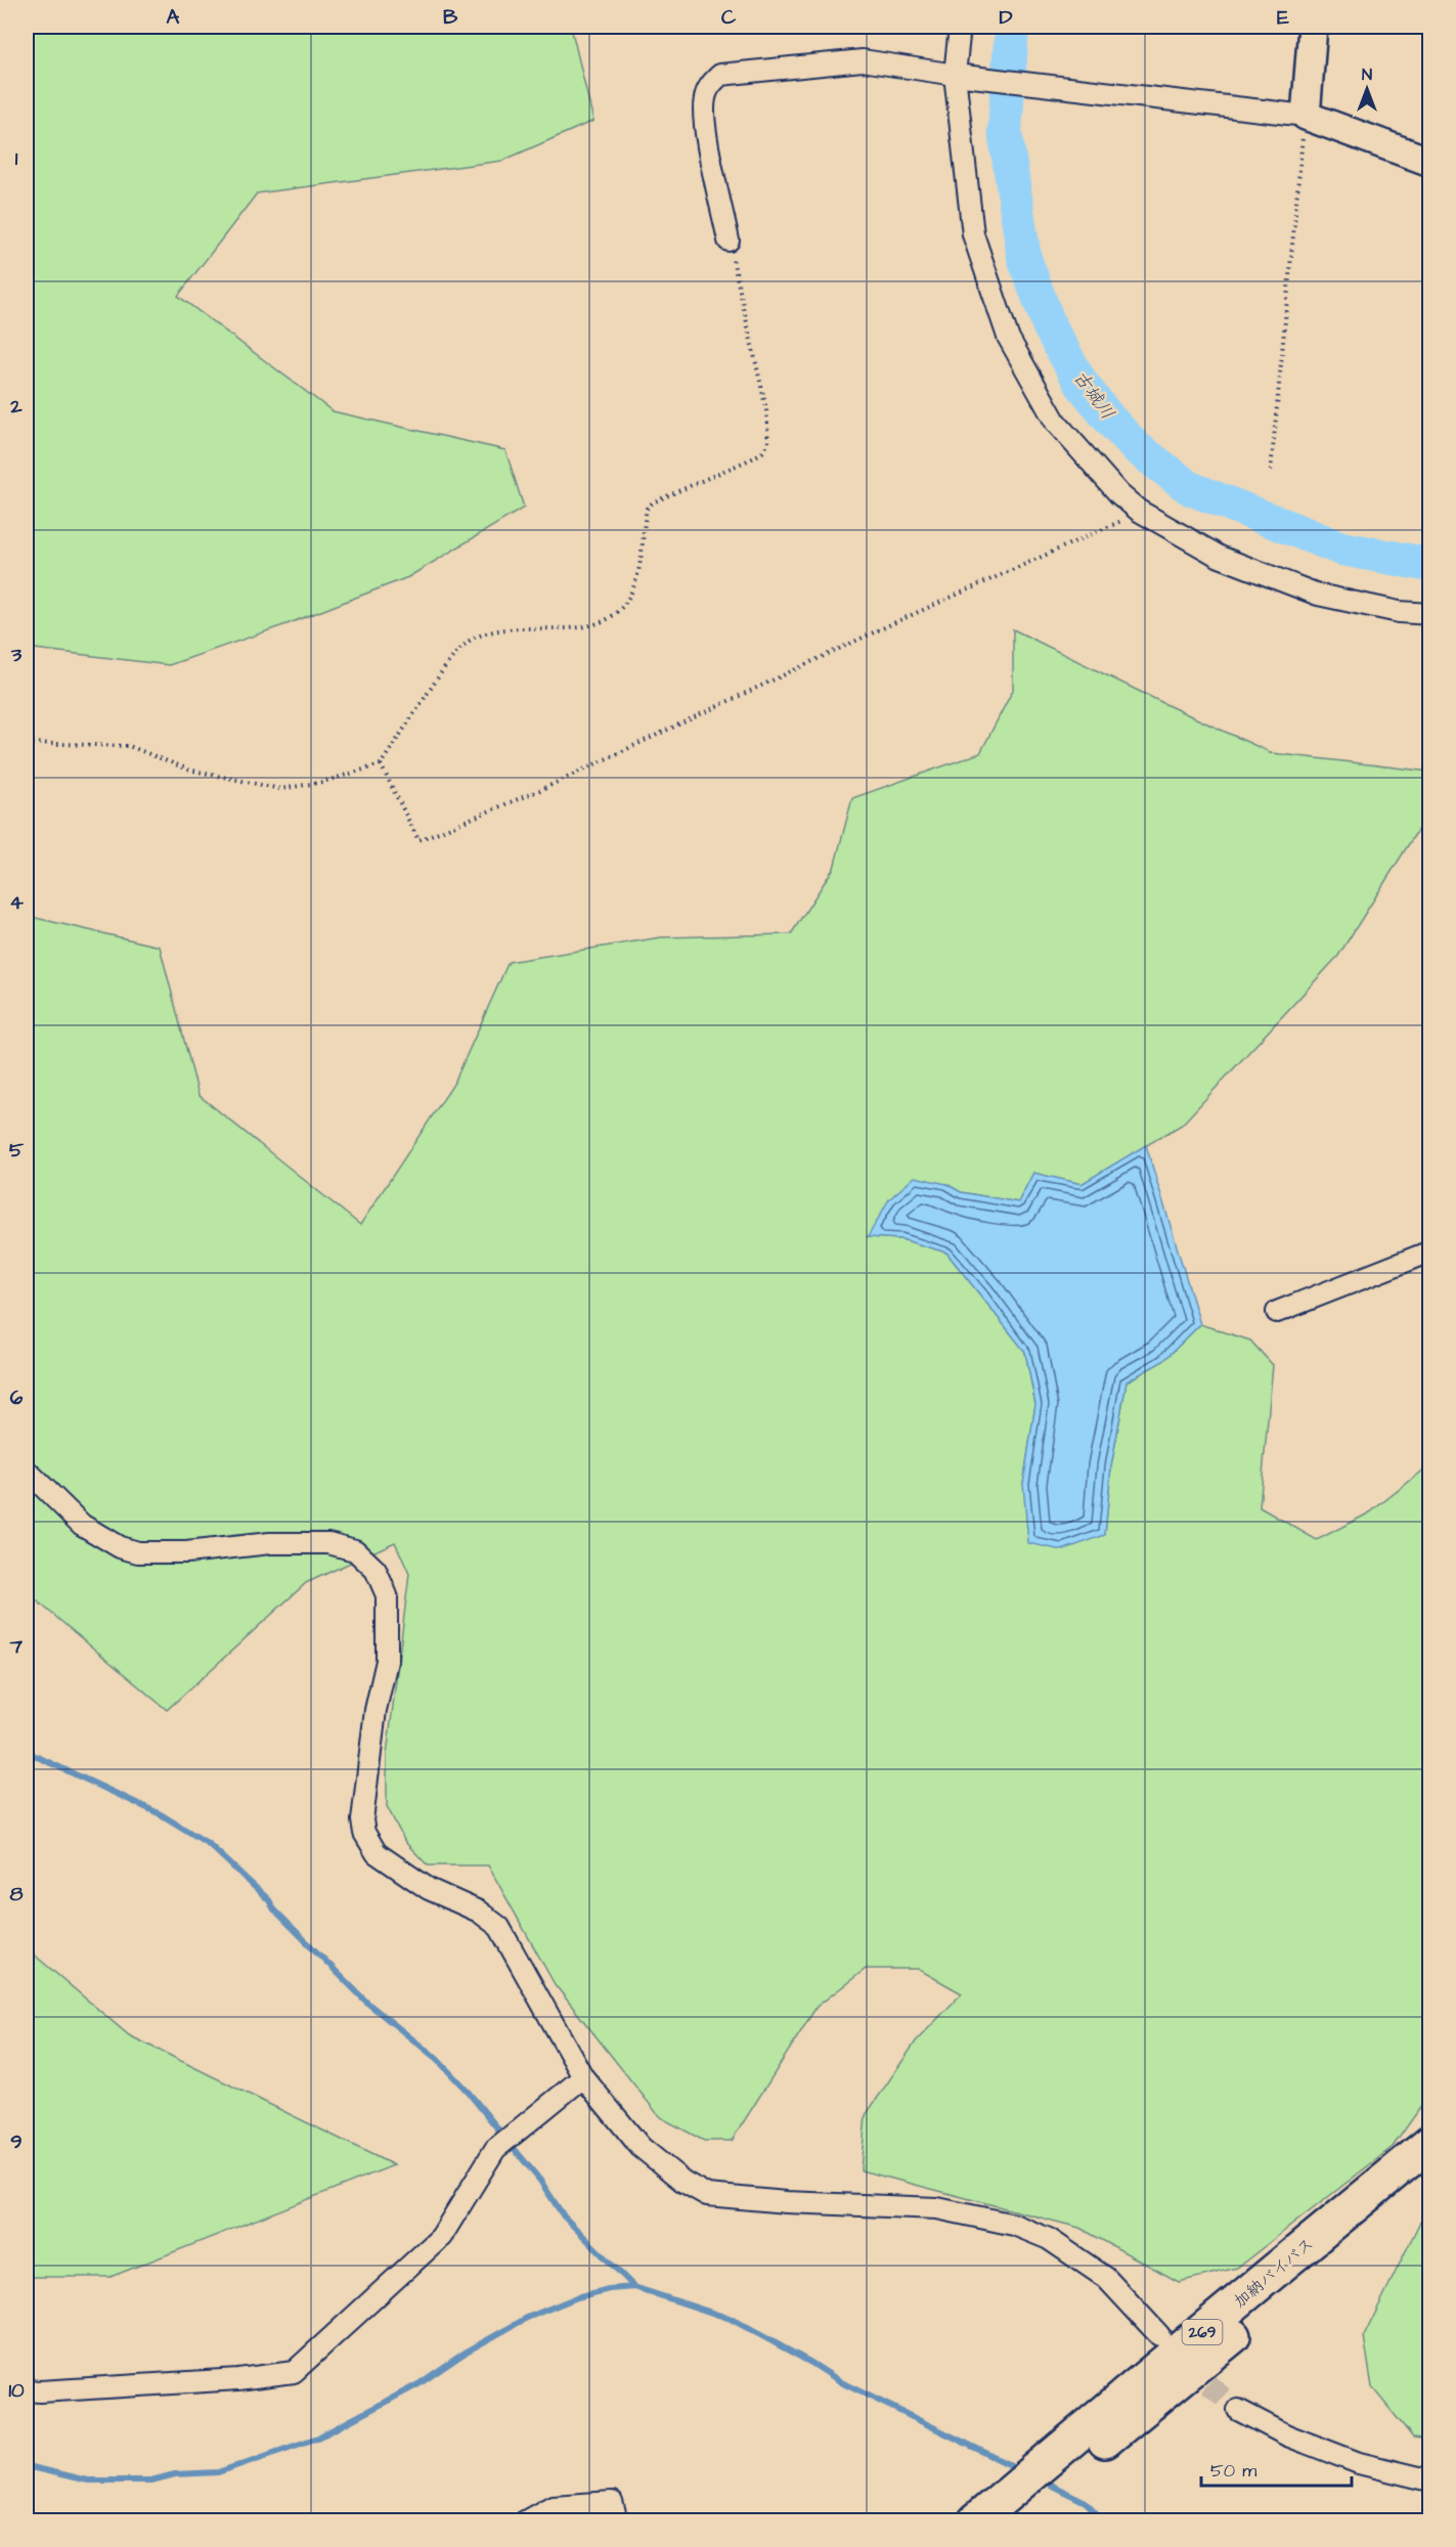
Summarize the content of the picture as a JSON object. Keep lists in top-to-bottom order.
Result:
{
  "streets": {
    "highway": ["加納バイパス", "269"]
  },
  "water": ["古城川"],
  "scale_bar": "50 m",
  "north": "top",
  "grid": {
    "columns": [
      "A",
      "B",
      "C",
      "D",
      "E"
    ],
    "rows": [
      "1",
      "2",
      "3",
      "4",
      "5",
      "6",
      "7",
      "8",
      "9",
      "10"
    ]
  }
}
